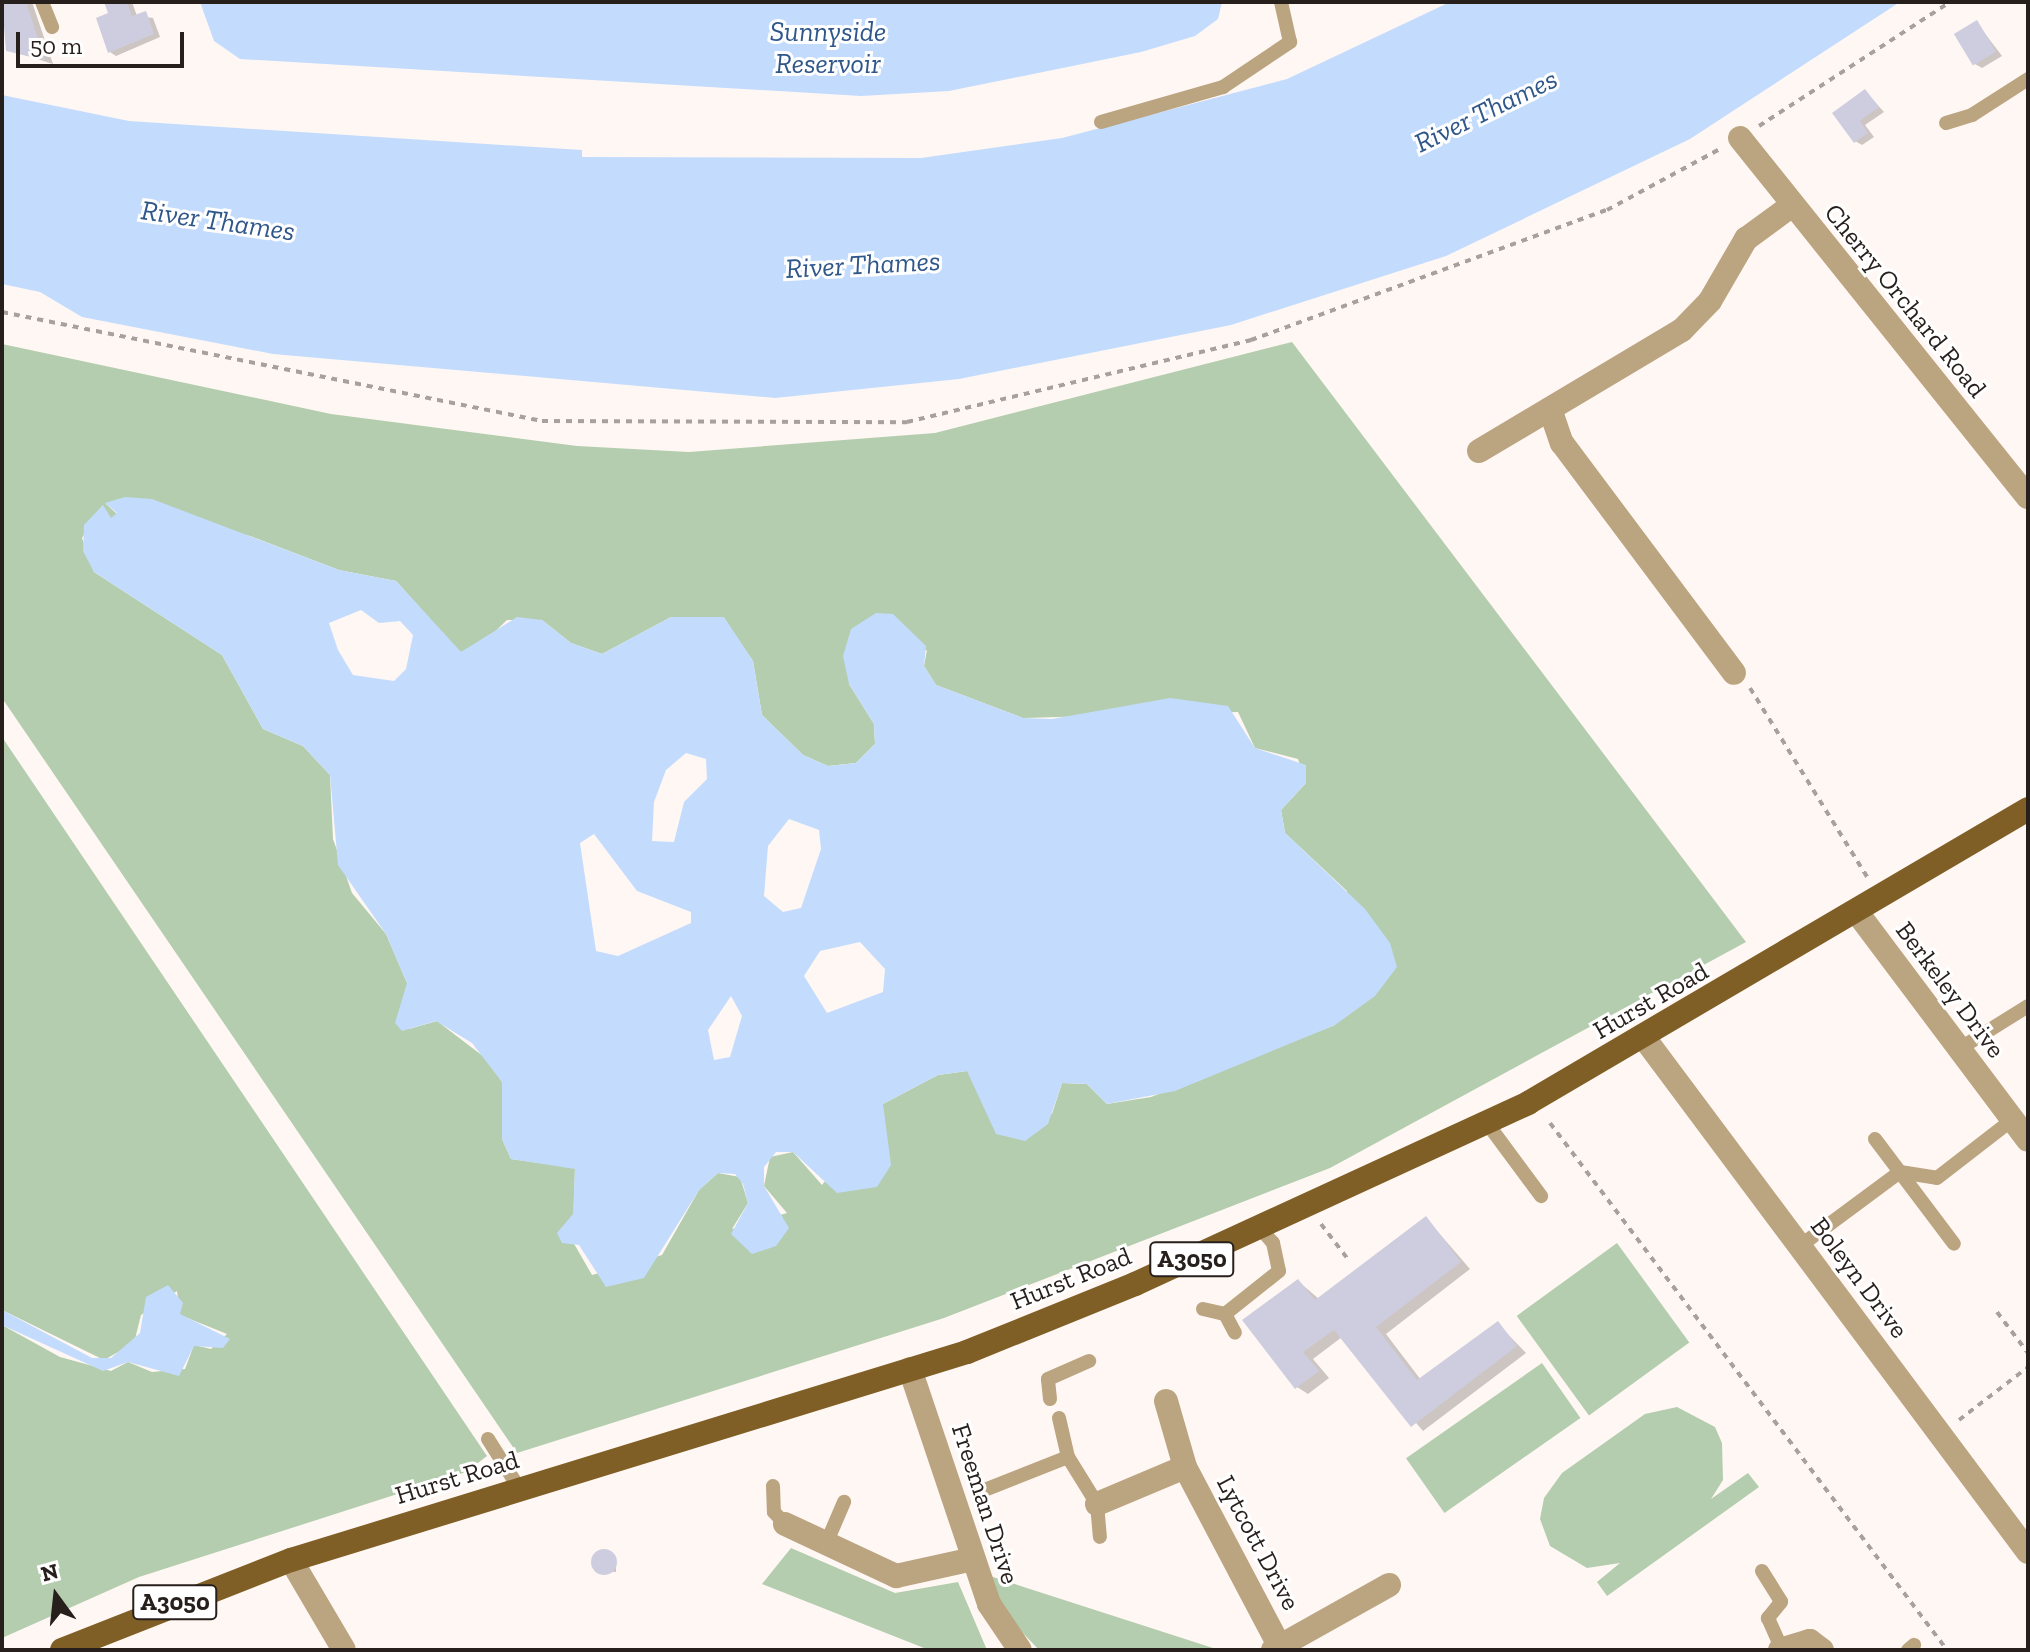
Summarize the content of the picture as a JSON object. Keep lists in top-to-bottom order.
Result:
{
  "streets": {
    "main road": ["Hurst Road", "A3050"],
    "street": [
      "Cherry Orchard Road",
      "Berkeley Drive",
      "Boleyn Drive",
      "Freeman Drive",
      "Lytcott Drive"
    ]
  },
  "crossings": [
    ["Berkeley Drive", "Hurst Road"],
    ["Hurst Road", "A3050"],
    ["Hurst Road", "Boleyn Drive"],
    ["Hurst Road", "Freeman Drive"]
  ],
  "water": ["Sunnyside Reservoir", "River Thames"],
  "scale_bar": "50 m",
  "north": "top"
}
